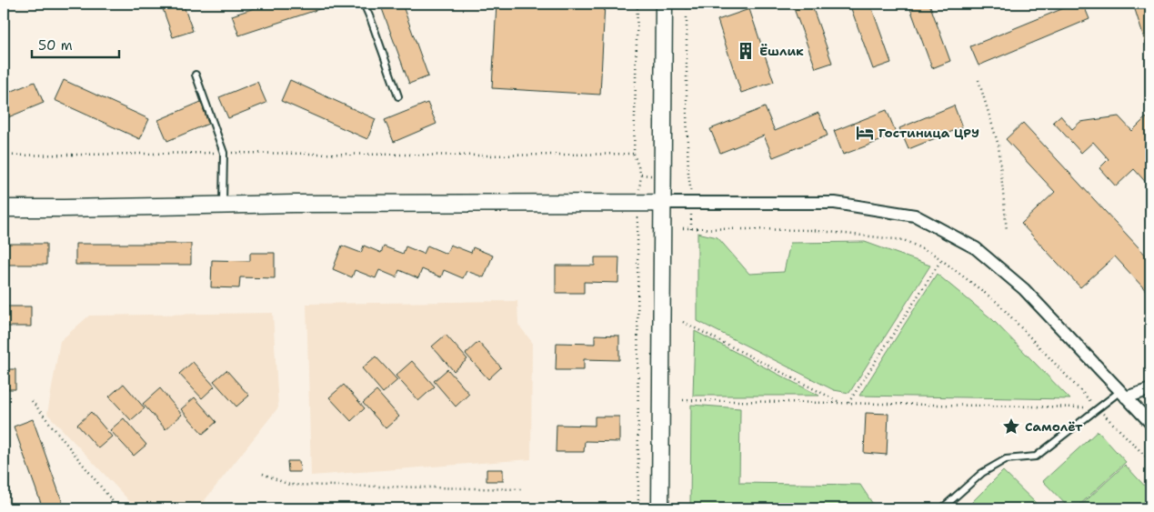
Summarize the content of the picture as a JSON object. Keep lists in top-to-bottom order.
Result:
{
  "places": {
    "building": ["Ёшлик"],
    "hotel": ["Гостиница ЦРУ"],
    "place": ["Самолёт"]
  },
  "scale_bar": "50 m"
}
